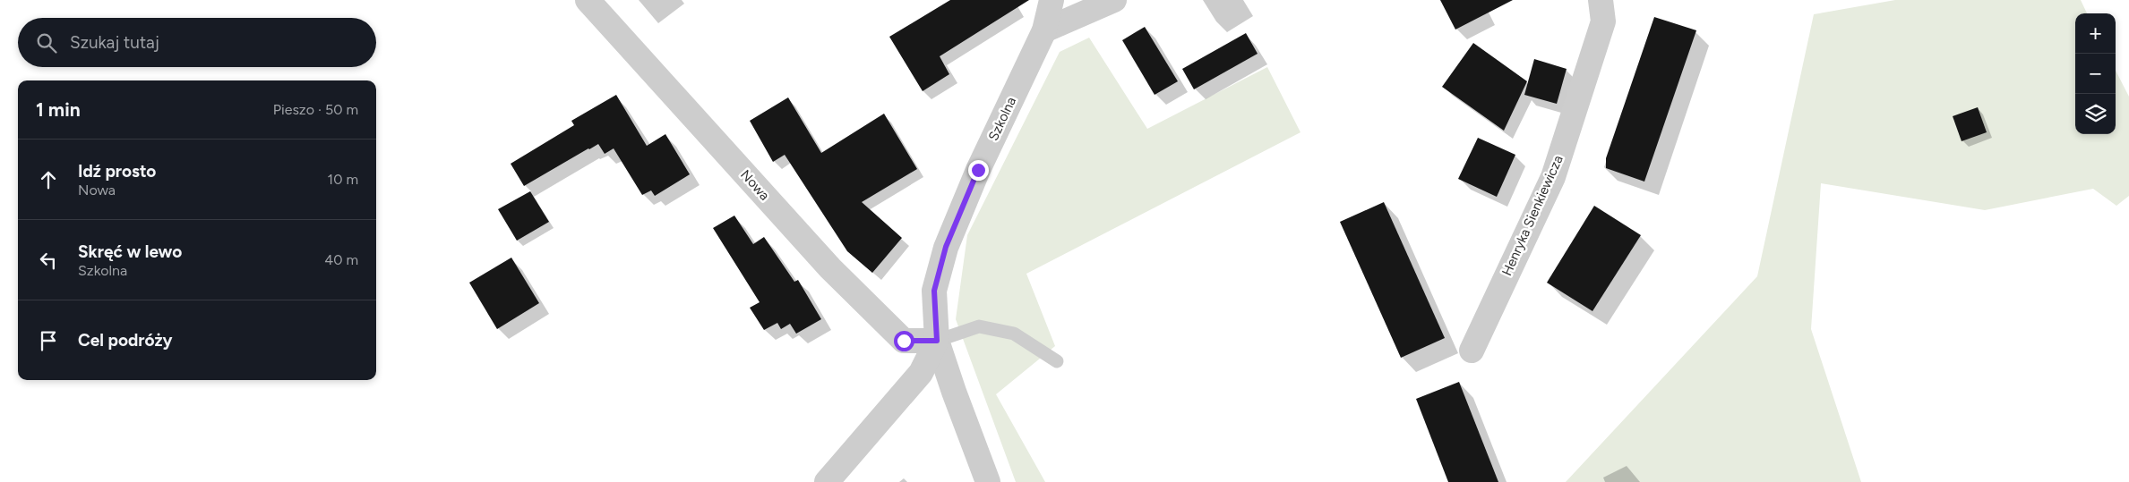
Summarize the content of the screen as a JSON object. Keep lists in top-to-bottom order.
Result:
{
  "streets": {
    "street": ["Szkolna", "Nowa", "Henryka Sienkiewicza"]
  },
  "crossings": [
    ["Szkolna", "Nowa"]
  ],
  "page": {
    "map_buttons": ["+", "−"],
    "search": "Szukaj tutaj",
    "heading": ["1 min", "Pieszo · 50 m"],
    "list": [
      ["Idź prosto", "Nowa", "10 m"],
      ["Skręć w lewo", "Szkolna", "40 m"],
      "Cel podróży"
    ]
  }
}
